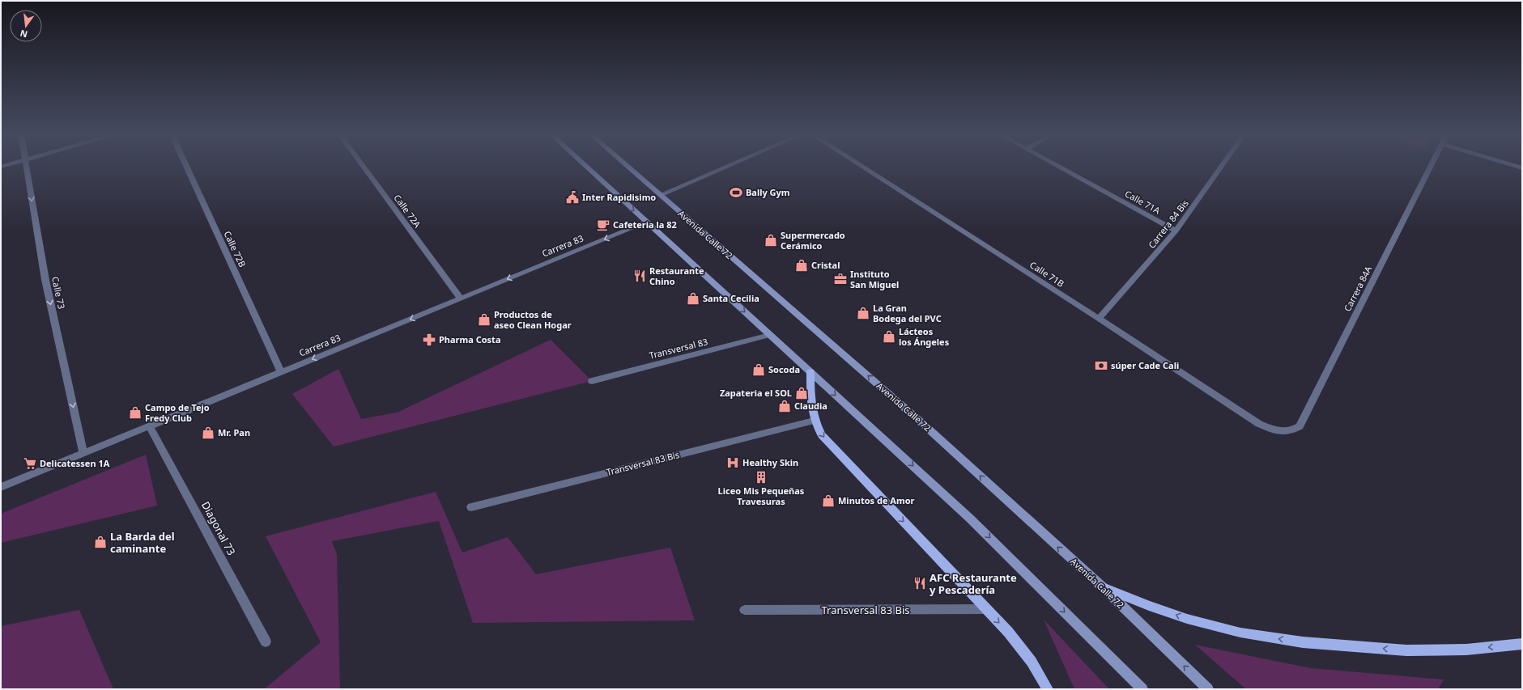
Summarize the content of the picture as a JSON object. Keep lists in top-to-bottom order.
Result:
{
  "streets": {
    "main road": ["Avenida Calle 72"],
    "street": [
      "Calle 71A",
      "Calle 72A",
      "Carrera 84 Bis",
      "Carrera 83",
      "Calle 72B",
      "Calle 71B",
      "Carrera 84A",
      "Calle 73",
      "Transversal 83",
      "Transversal 83 Bis",
      "Diagonal 73"
    ]
  },
  "crossings": [
    ["Calle 71A", "Carrera 84 Bis"],
    ["Calle 72A", "Carrera 83"],
    ["Carrera 84 Bis", "Calle 71B"],
    ["Carrera 83", "Calle 72B"],
    ["Carrera 83", "Calle 73"],
    ["Carrera 83", "Diagonal 73"],
    ["Calle 71B", "Carrera 84A"]
  ],
  "one_way": ["Carrera 83", "Calle 73"],
  "places": {
    "sports": ["Bally Gym"],
    "public building": ["Inter Rapidisimo"],
    "cafe": ["Cafeteria la 82"],
    "shop": [
      "Supermercado Cerámico",
      "Cristal",
      "Santa Cecilia",
      "La Gran Bodega del PVC",
      "Productos de aseo Clean Hogar",
      "Lácteos los Ángeles",
      "Socoda",
      "Zapateria el SOL",
      "Claudia",
      "Campo de Tejo Fredy Club",
      "Mr. Pan",
      "Minutos de Amor",
      "La Barda del caminante"
    ],
    "restaurant": ["Restaurante Chino", "AFC Restaurante y Pescadería"],
    "office": ["Instituto San Miguel"],
    "pharmacy": ["Pharma Costa"],
    "bank": ["súper Cade Cali"],
    "hospital": ["Healthy Skin"],
    "supermarket": ["Delicatessen 1A"],
    "building": ["Liceo Mis Pequeñas Travesuras"]
  },
  "north": "bottom"
}
